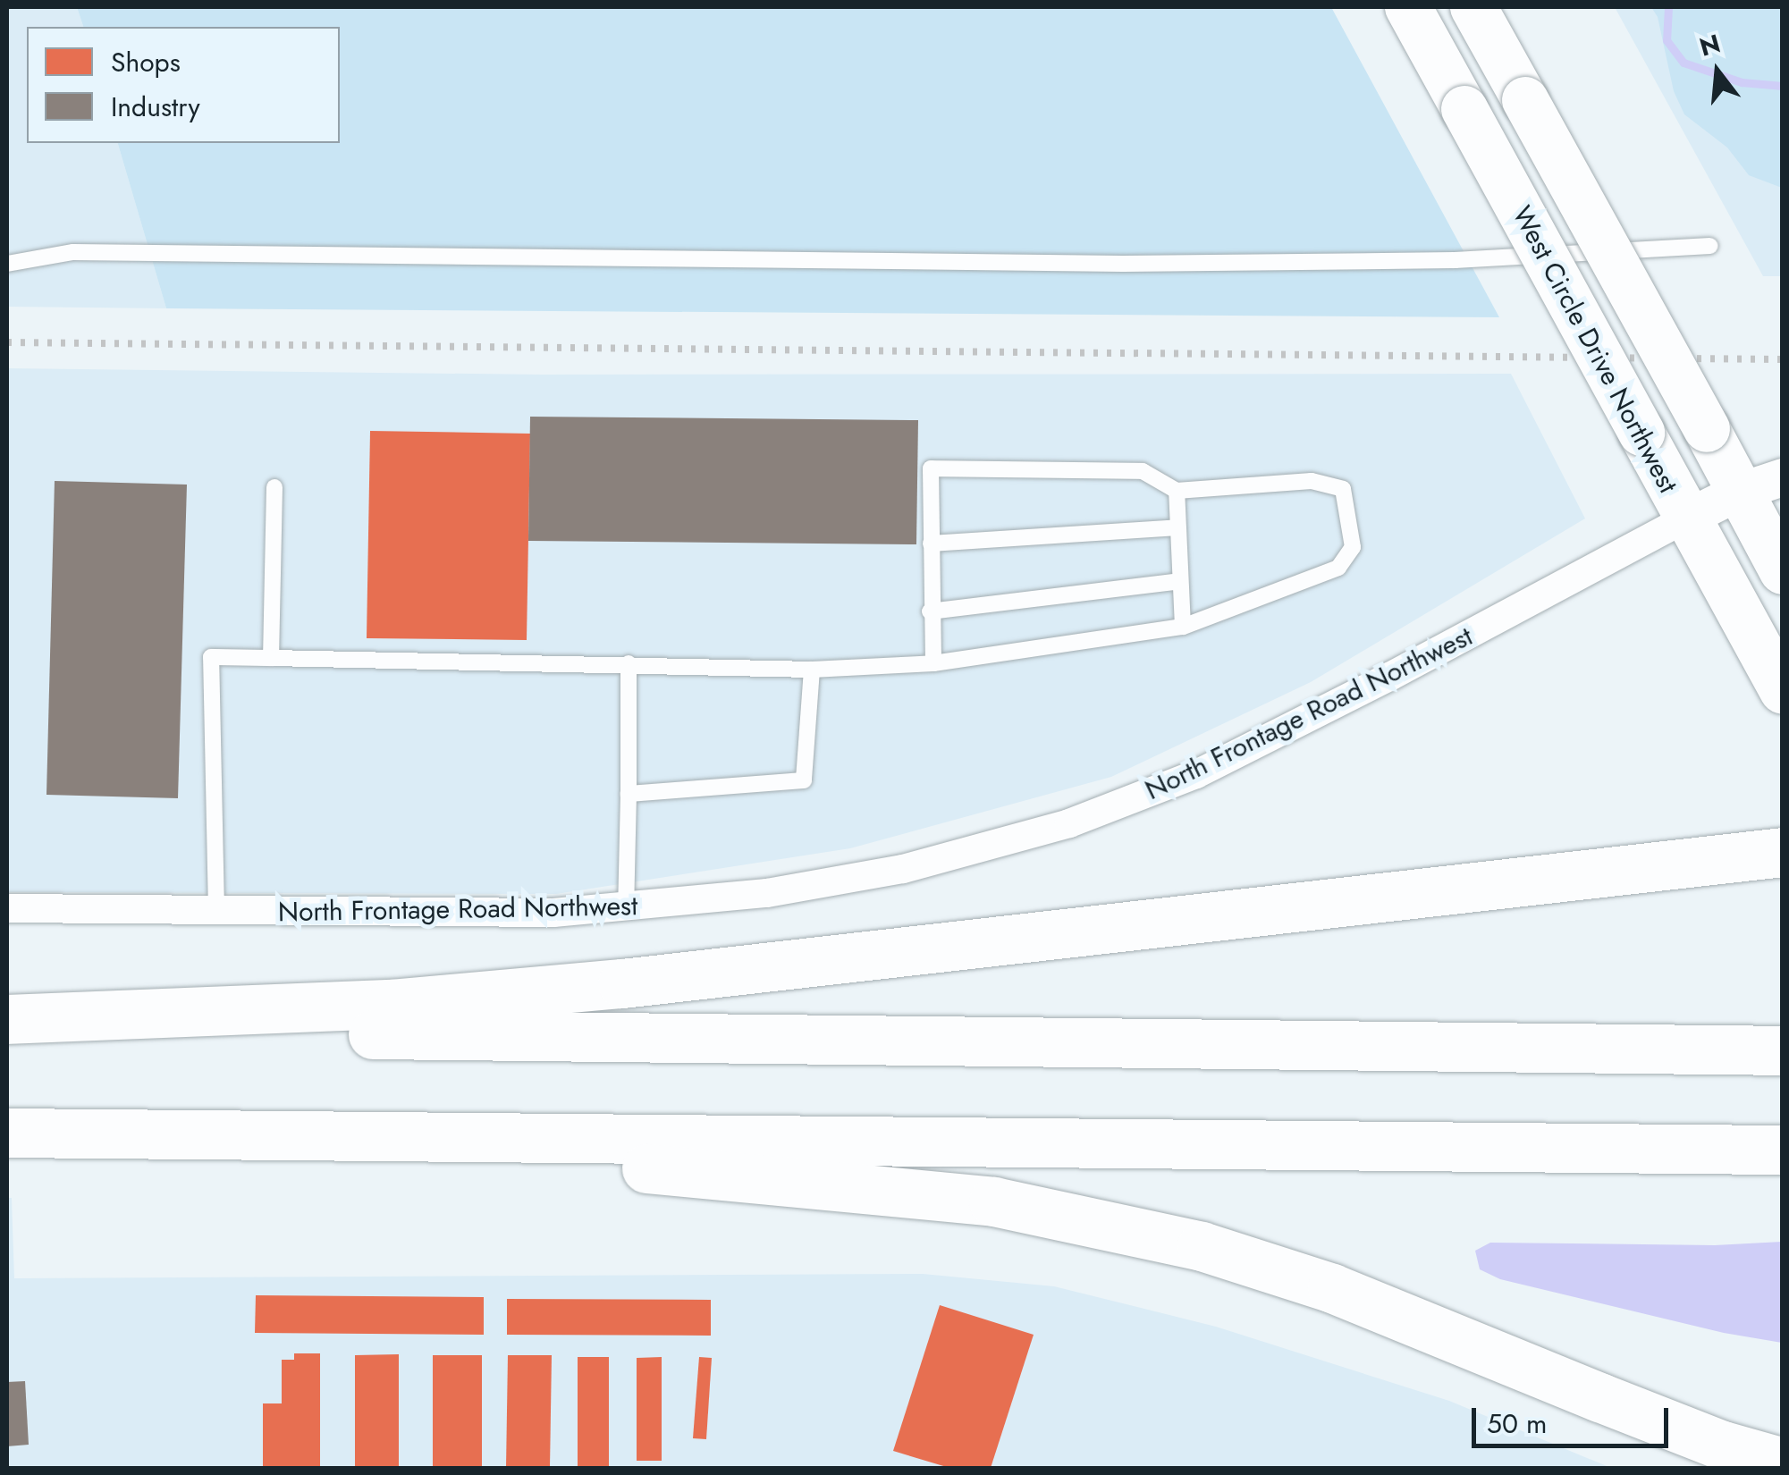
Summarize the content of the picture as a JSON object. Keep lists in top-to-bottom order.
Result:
{
  "streets": {
    "main road": ["West Circle Drive Northwest"],
    "street": ["North Frontage Road Northwest"]
  },
  "crossings": [
    ["West Circle Drive Northwest", "North Frontage Road Northwest"]
  ],
  "legend": ["Shops", "Industry"],
  "scale_bar": "50 m",
  "north": "top"
}
